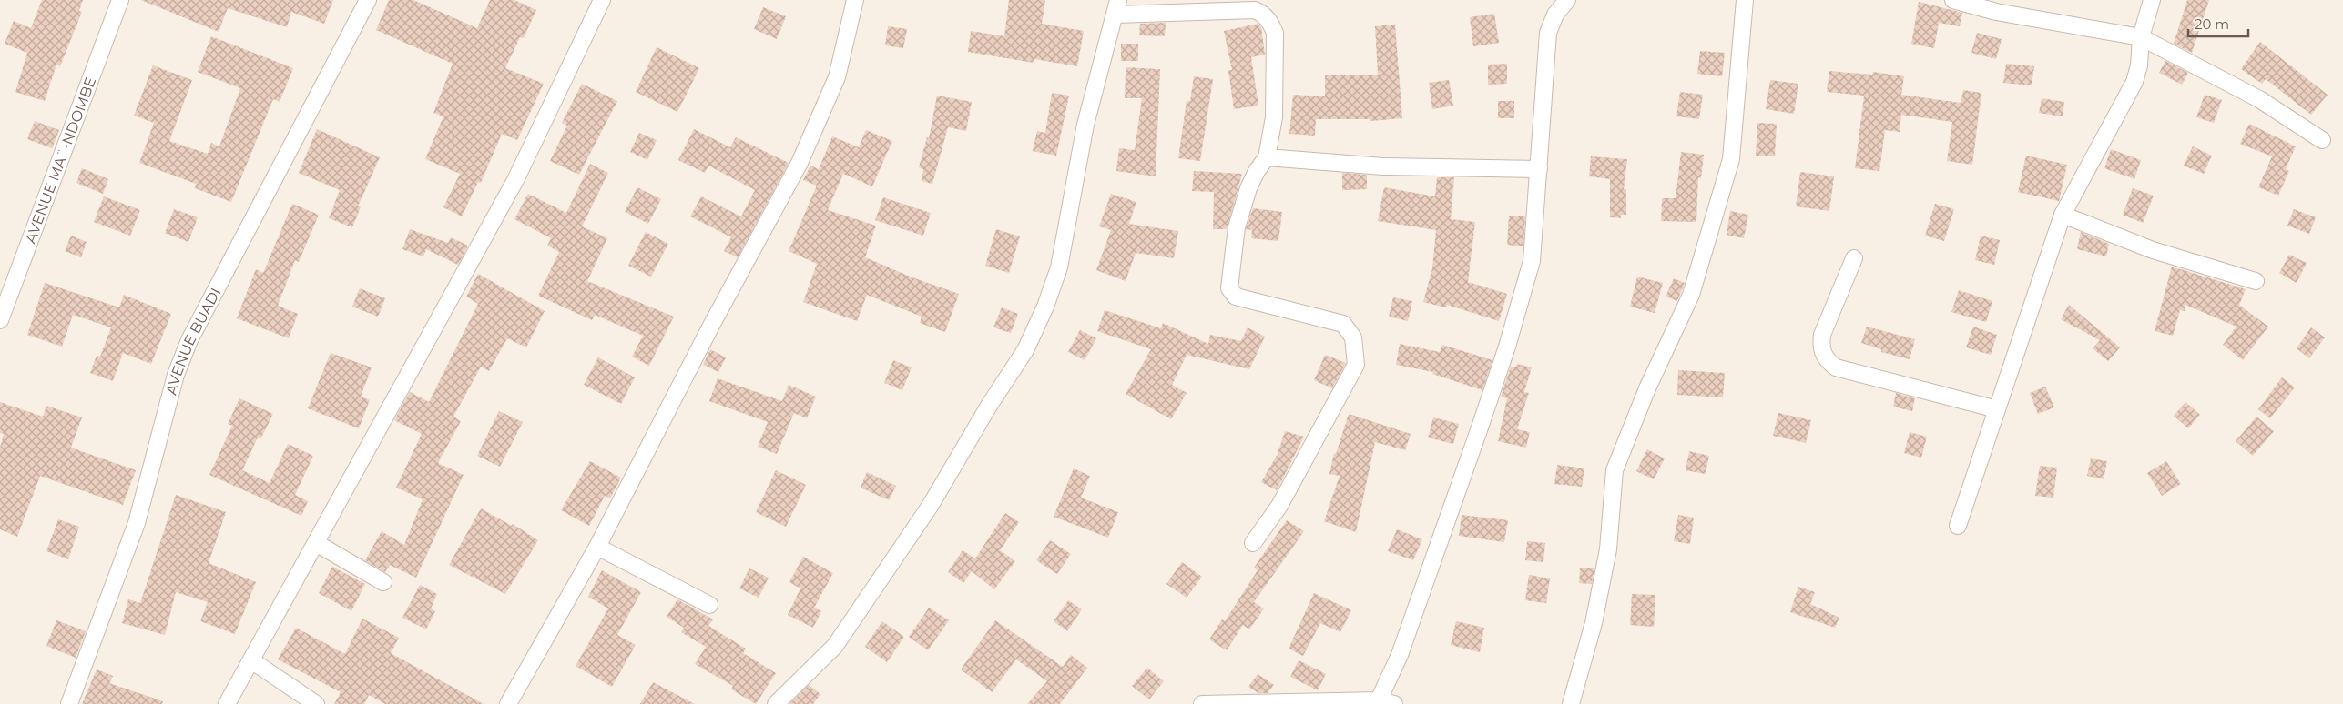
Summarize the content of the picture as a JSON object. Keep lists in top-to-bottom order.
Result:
{
  "streets": {
    "street": ["AVENUE MA¨-NDOMBE", "AVENUE BUADI"]
  },
  "scale_bar": "20 m"
}
